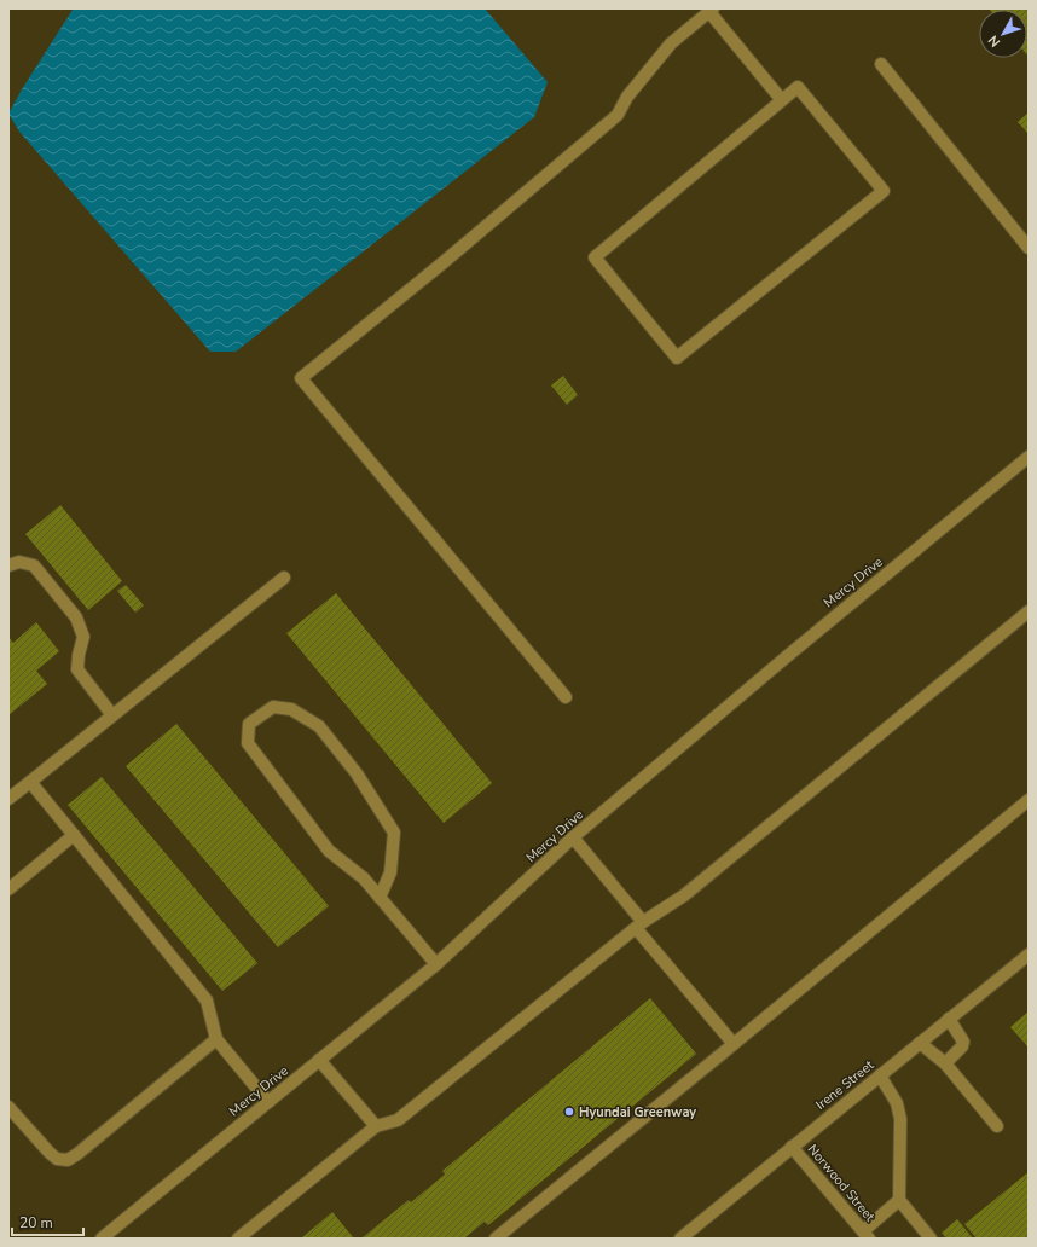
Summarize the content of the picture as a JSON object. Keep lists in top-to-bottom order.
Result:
{
  "streets": {
    "street": ["Mercy Drive", "Irene Street", "Norwood Street"]
  },
  "crossings": [
    ["Irene Street", "Norwood Street"]
  ],
  "places": ["Hyundai Greenway"],
  "scale_bar": "20 m",
  "north": "bottom left"
}
